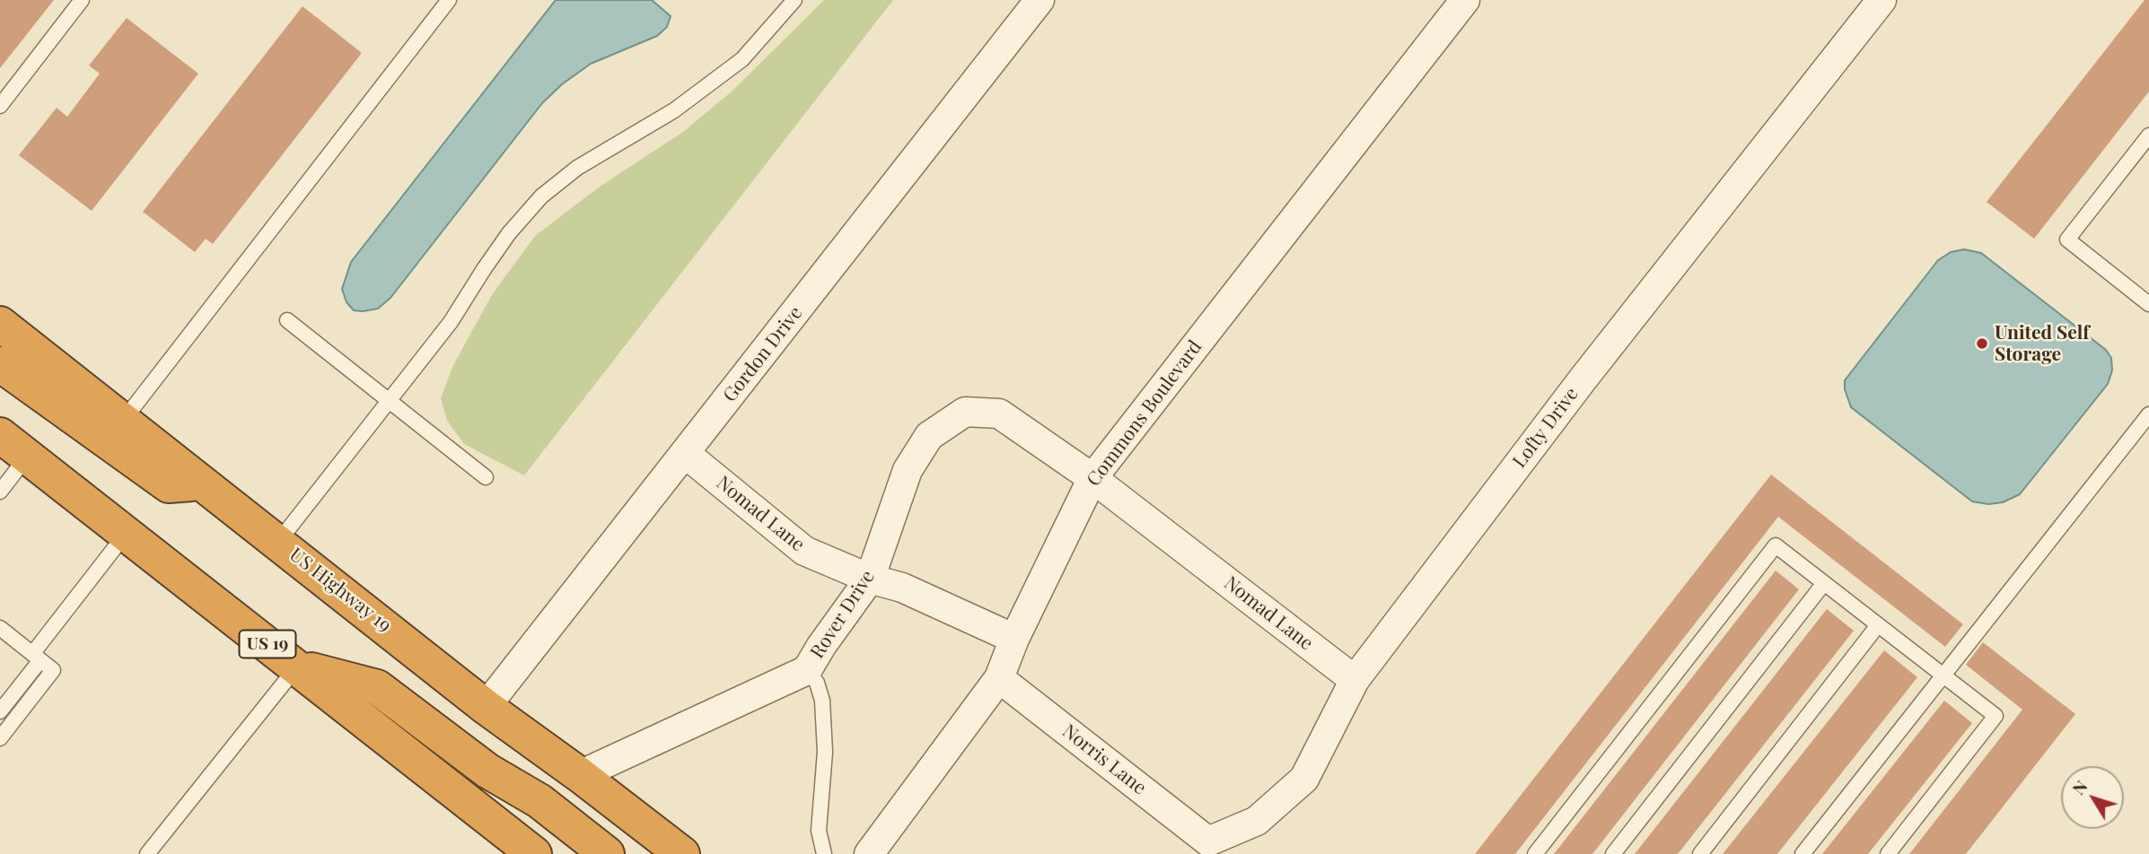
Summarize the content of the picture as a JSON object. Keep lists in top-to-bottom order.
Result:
{
  "streets": {
    "highway": ["US Highway 19", "US 19"],
    "street": [
      "Gordon Drive",
      "Commons Boulevard",
      "Lofty Drive",
      "Nomad Lane",
      "Rover Drive",
      "Norris Lane"
    ]
  },
  "crossings": [
    ["Gordon Drive", "Nomad Lane"],
    ["Gordon Drive", "US Highway 19"],
    ["Commons Boulevard", "Nomad Lane"],
    ["Commons Boulevard", "Rover Drive"],
    ["Commons Boulevard", "Norris Lane"],
    ["Lofty Drive", "Nomad Lane"],
    ["Lofty Drive", "Norris Lane"],
    ["Nomad Lane", "Rover Drive"],
    ["US Highway 19", "Rover Drive"]
  ],
  "places": ["United Self Storage"],
  "north": "top left"
}
